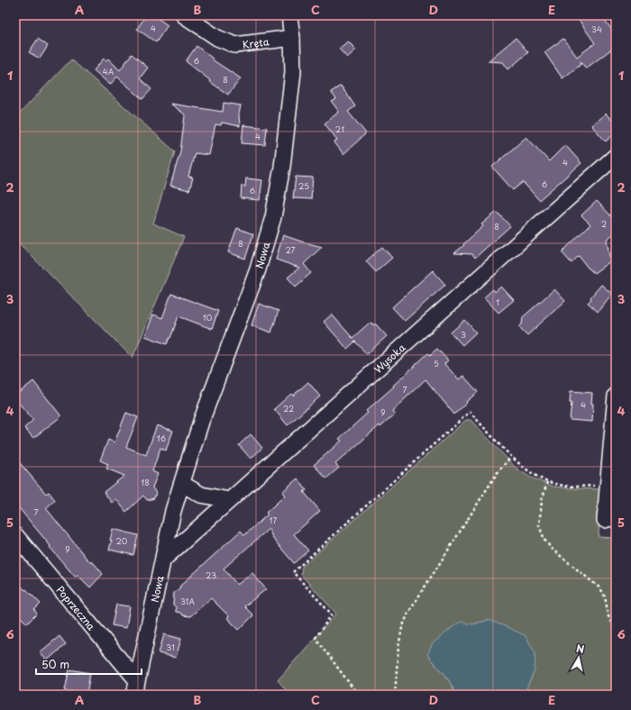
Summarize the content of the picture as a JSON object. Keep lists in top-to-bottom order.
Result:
{
  "streets": {
    "street": [
      "Kręta",
      "Nowa",
      "Wysoka",
      "Poprzeczna"
    ]
  },
  "crossings": [
    ["Kręta", "Nowa"],
    ["Nowa", "Wysoka"],
    ["Nowa", "Poprzeczna"]
  ],
  "house_numbers": [
    "4",
    "34",
    "6",
    "4A",
    "8",
    "21",
    "4",
    "4",
    "6",
    "25",
    "6",
    "2",
    "8",
    "8",
    "27",
    "1",
    "10",
    "3",
    "5",
    "7",
    "4",
    "22",
    "9",
    "16",
    "18",
    "7",
    "17",
    "20",
    "9",
    "23",
    "31A",
    "31"
  ],
  "scale_bar": "50 m",
  "north": "top",
  "grid": {
    "columns": [
      "A",
      "B",
      "C",
      "D",
      "E"
    ],
    "rows": [
      "1",
      "2",
      "3",
      "4",
      "5",
      "6"
    ]
  }
}
